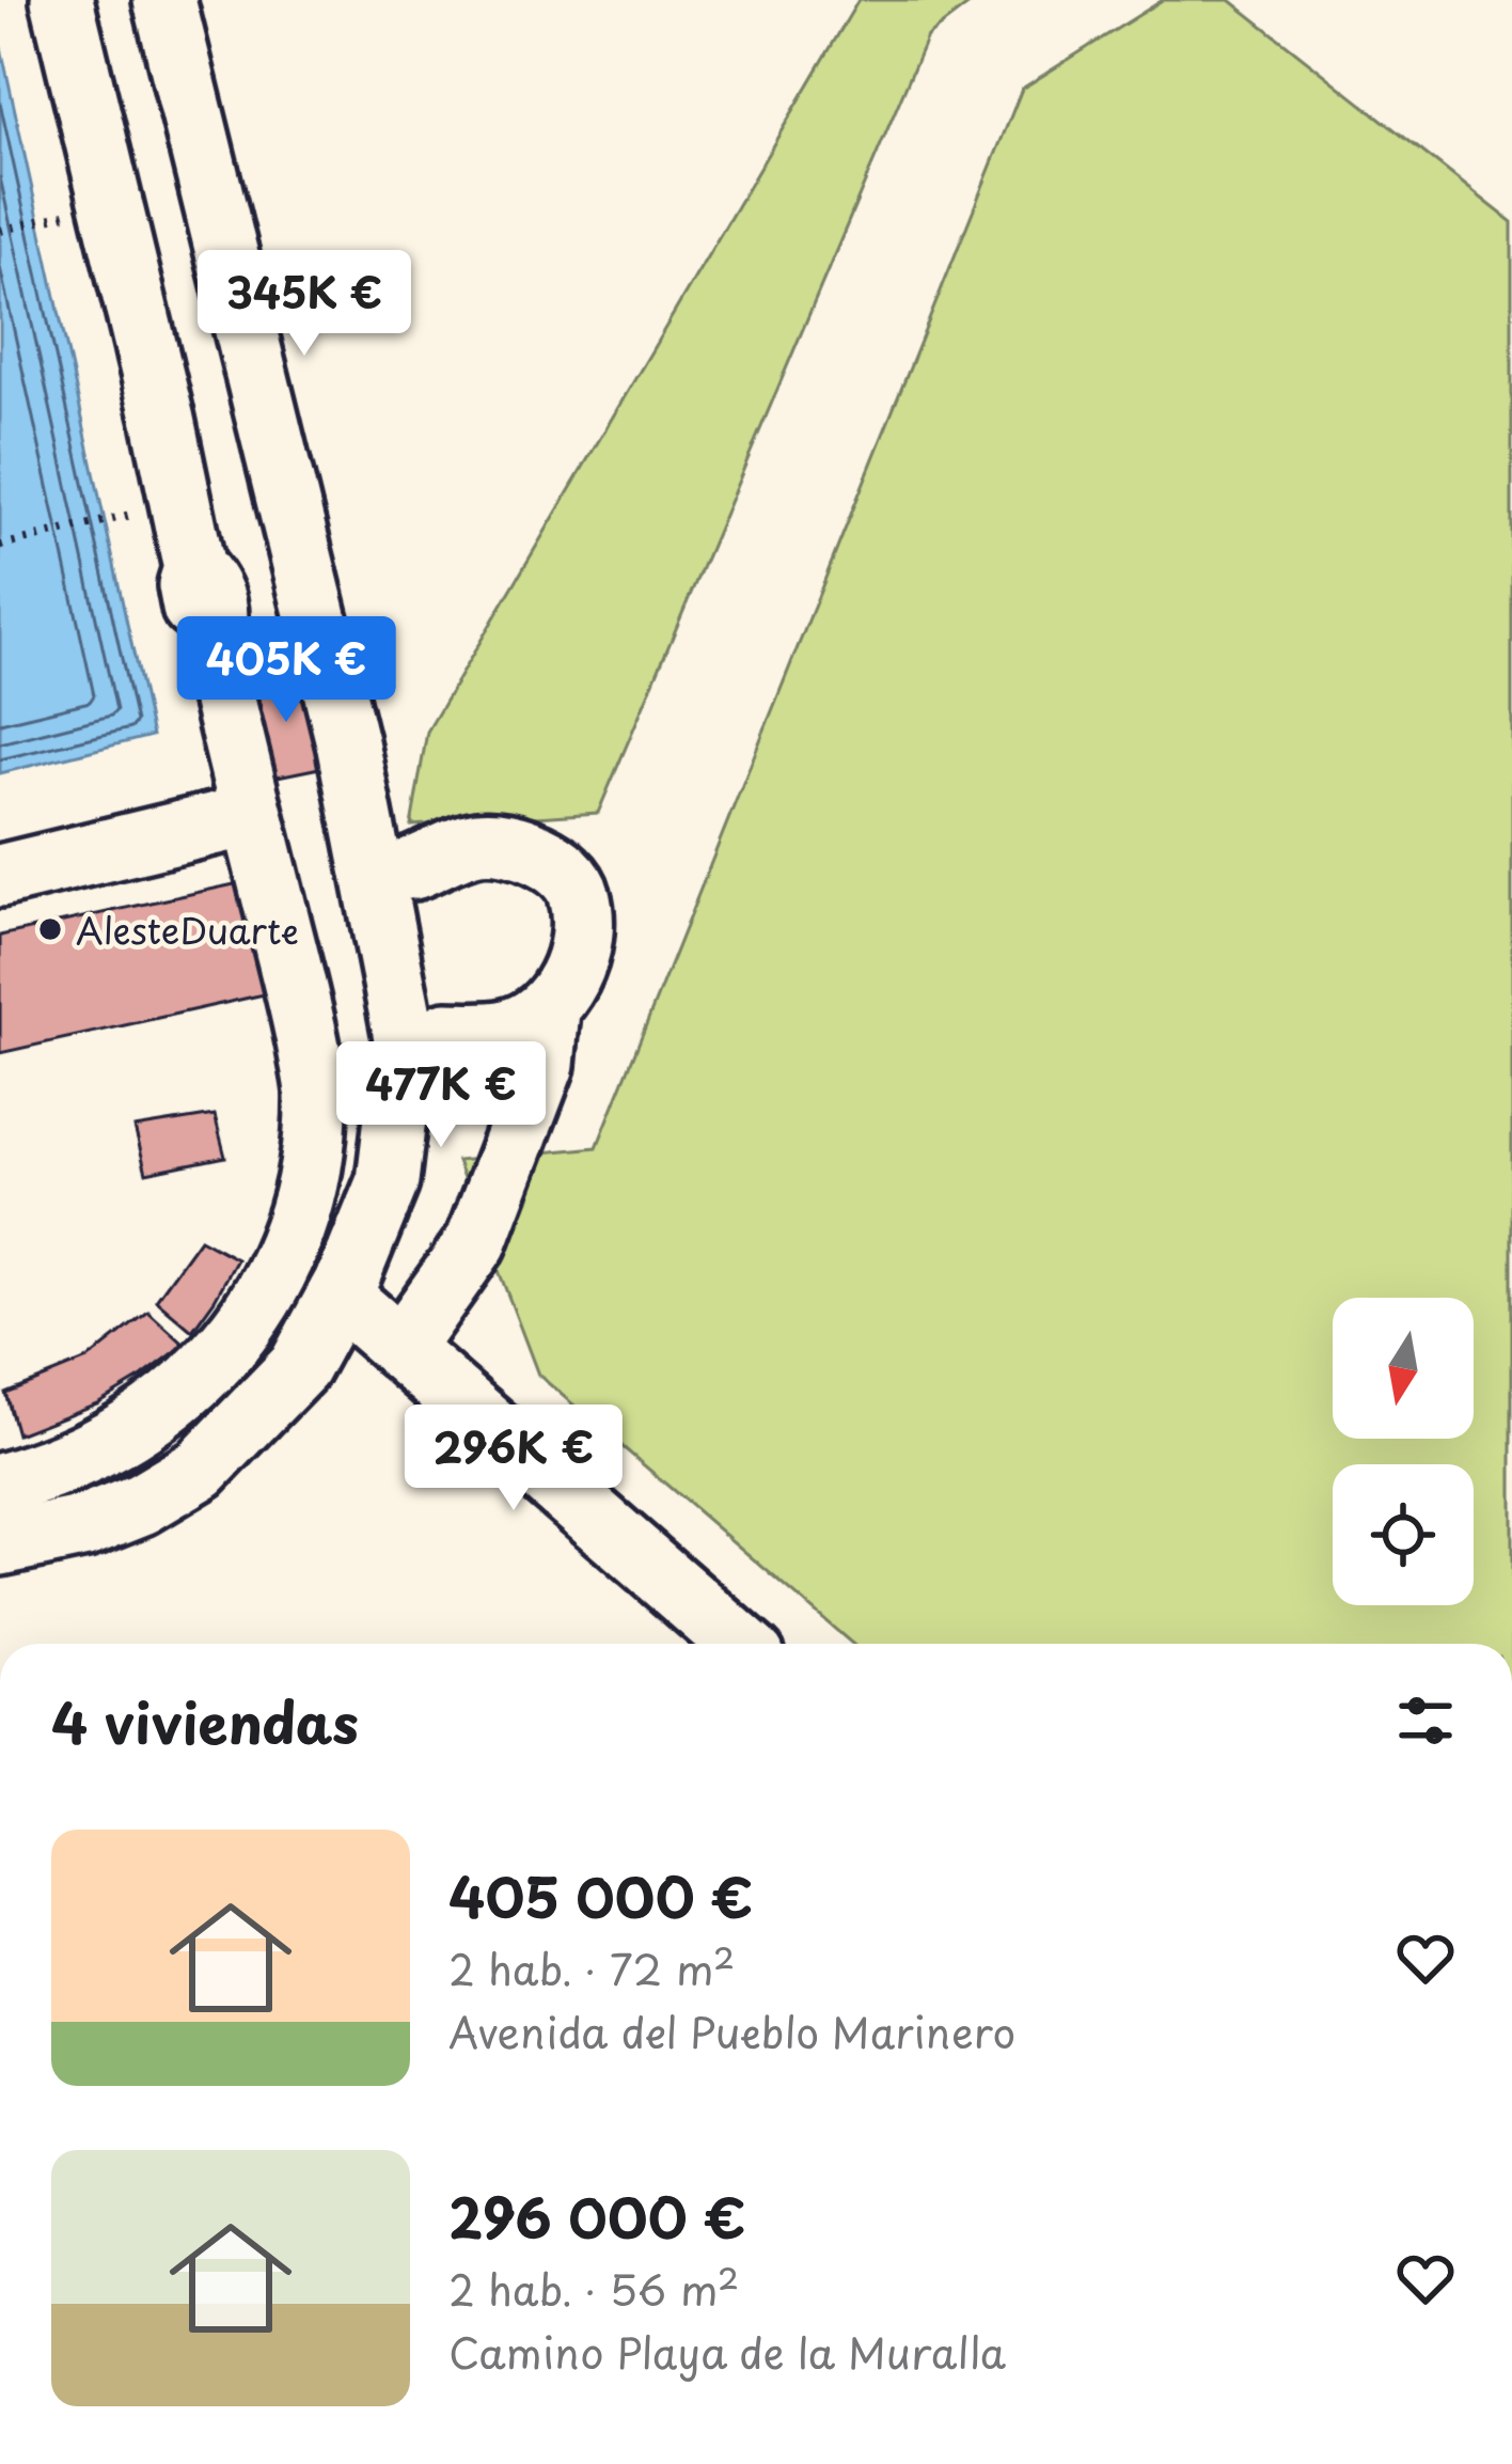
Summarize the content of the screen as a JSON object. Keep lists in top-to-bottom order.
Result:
{
  "places": ["AlesteDuarte"],
  "north": "bottom",
  "page": {
    "price": [
      "345K €",
      "405K €",
      "477K €",
      "296K €"
    ],
    "heading": "4 viviendas",
    "list": [
      {
        "name": "405 000 €",
        "note": "2 hab. · 72 m² · Avenida del Pueblo Marinero"
      },
      {
        "name": "296 000 €",
        "note": "2 hab. · 56 m² · Camino Playa de la Muralla"
      }
    ]
  }
}
